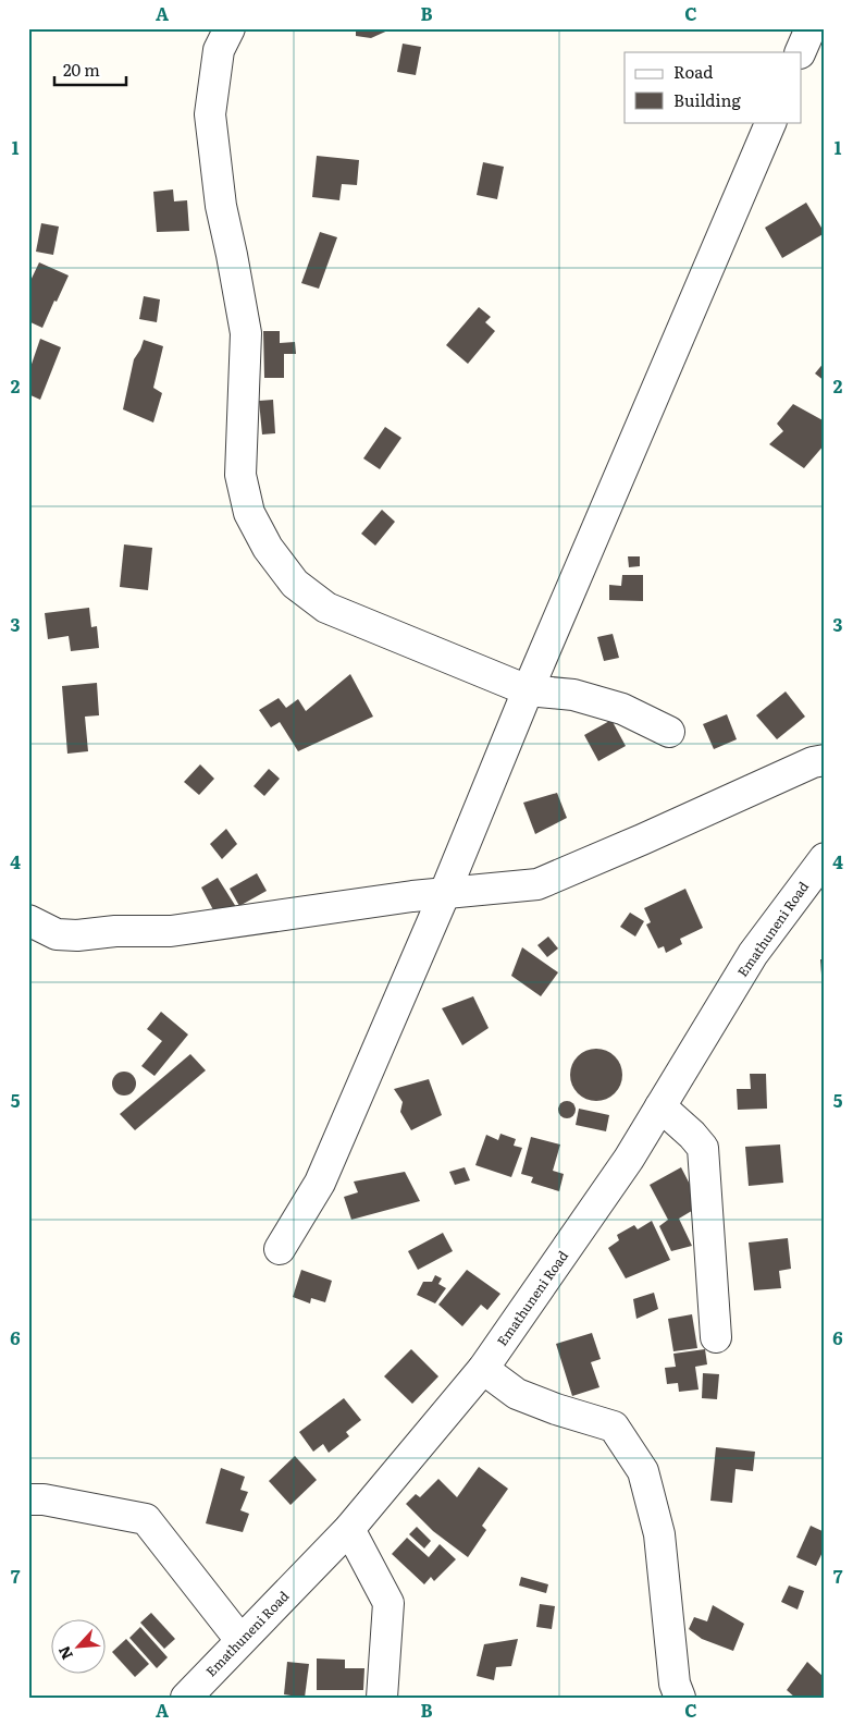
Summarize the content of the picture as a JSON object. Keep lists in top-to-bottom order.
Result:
{
  "streets": {
    "street": ["Emathuneni Road"]
  },
  "legend": ["Road", "Building"],
  "scale_bar": "20 m",
  "north": "bottom left",
  "grid": {
    "columns": ["A", "B", "C"],
    "rows": [
      "1",
      "2",
      "3",
      "4",
      "5",
      "6",
      "7"
    ]
  }
}
